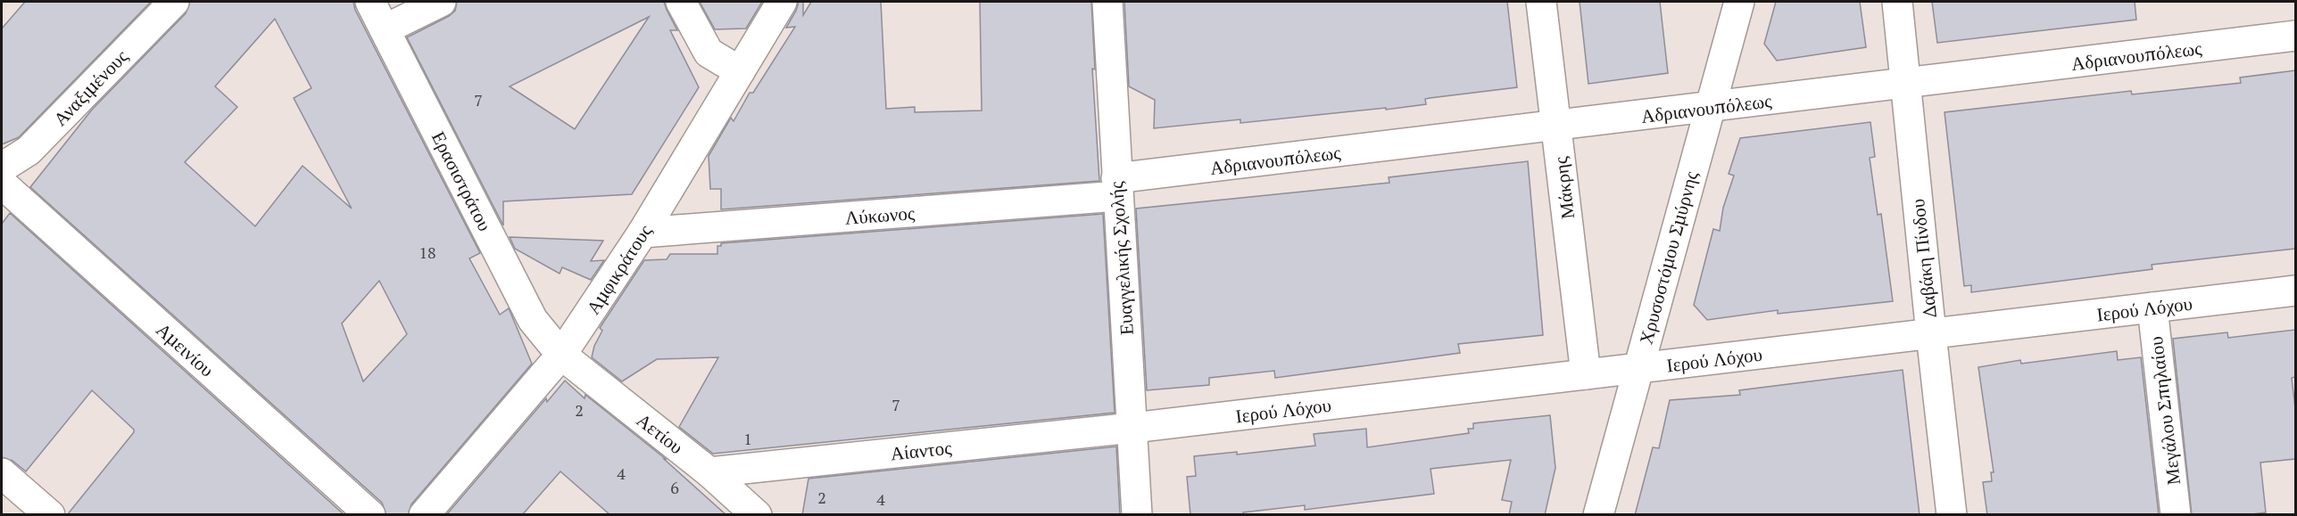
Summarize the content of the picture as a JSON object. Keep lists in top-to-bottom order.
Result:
{
  "streets": {
    "street": [
      "Αδριανουπόλεως",
      "Αναξιμένους",
      "Ερασιστράτου",
      "Μάκρης",
      "Λύκωνος",
      "Χρυσοστόμου Σμύρνης",
      "Ευαγγελικής Σχολής",
      "Δαβάκη Πίνδου",
      "Αμφικράτους",
      "Ιερού Λόχου",
      "Αμεινίου",
      "Μεγάλου Σπηλαίου",
      "Αετίου",
      "Αίαντος"
    ]
  },
  "crossings": [
    ["Αδριανουπόλεως", "Μάκρης"],
    ["Αδριανουπόλεως", "Λύκωνος"],
    ["Αδριανουπόλεως", "Χρυσοστόμου Σμύρνης"],
    ["Αδριανουπόλεως", "Ευαγγελικής Σχολής"],
    ["Αδριανουπόλεως", "Δαβάκη Πίνδου"],
    ["Ερασιστράτου", "Αμφικράτους"],
    ["Ερασιστράτου", "Αετίου"],
    ["Μάκρης", "Ιερού Λόχου"],
    ["Λύκωνος", "Ευαγγελικής Σχολής"],
    ["Λύκωνος", "Αμφικράτους"],
    ["Χρυσοστόμου Σμύρνης", "Ιερού Λόχου"],
    ["Ευαγγελικής Σχολής", "Ιερού Λόχου"],
    ["Ευαγγελικής Σχολής", "Αίαντος"],
    ["Δαβάκη Πίνδου", "Ιερού Λόχου"],
    ["Αμφικράτους", "Αετίου"],
    ["Ιερού Λόχου", "Μεγάλου Σπηλαίου"],
    ["Ιερού Λόχου", "Αίαντος"],
    ["Αετίου", "Αίαντος"]
  ],
  "house_numbers": [
    "7",
    "18",
    "7",
    "2",
    "1",
    "4",
    "6",
    "2",
    "4"
  ]
}
